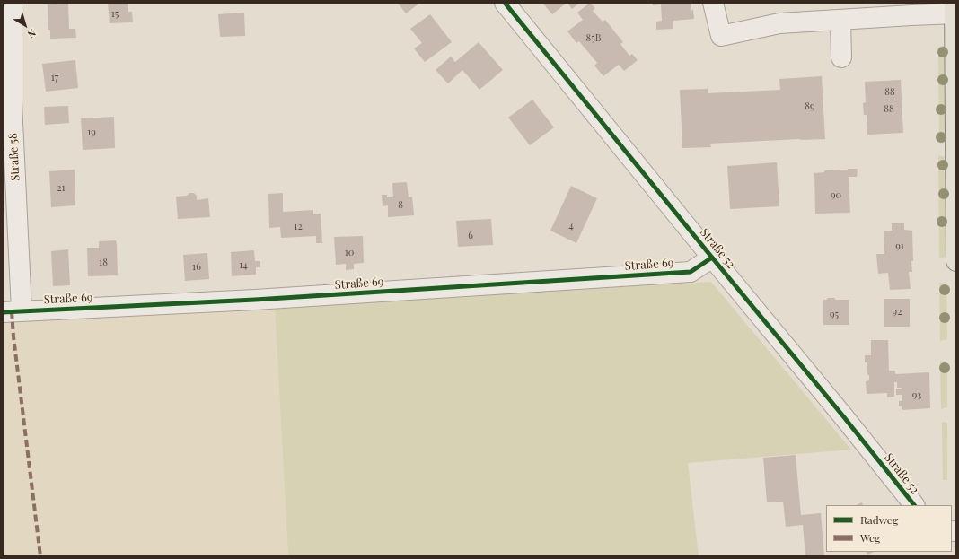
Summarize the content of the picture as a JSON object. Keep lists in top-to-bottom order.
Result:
{
  "streets": {
    "street": ["Straße 58", "Straße 52", "Straße 69"]
  },
  "crossings": [
    ["Straße 58", "Straße 69"],
    ["Straße 52", "Straße 69"]
  ],
  "house_numbers": [
    "15",
    "85B",
    "17",
    "88",
    "89",
    "88",
    "19",
    "21",
    "90",
    "8",
    "4",
    "12",
    "6",
    "91",
    "10",
    "18",
    "14",
    "16",
    "92",
    "95",
    "93"
  ],
  "legend": ["Radweg", "Weg"],
  "north": "bottom right"
}
